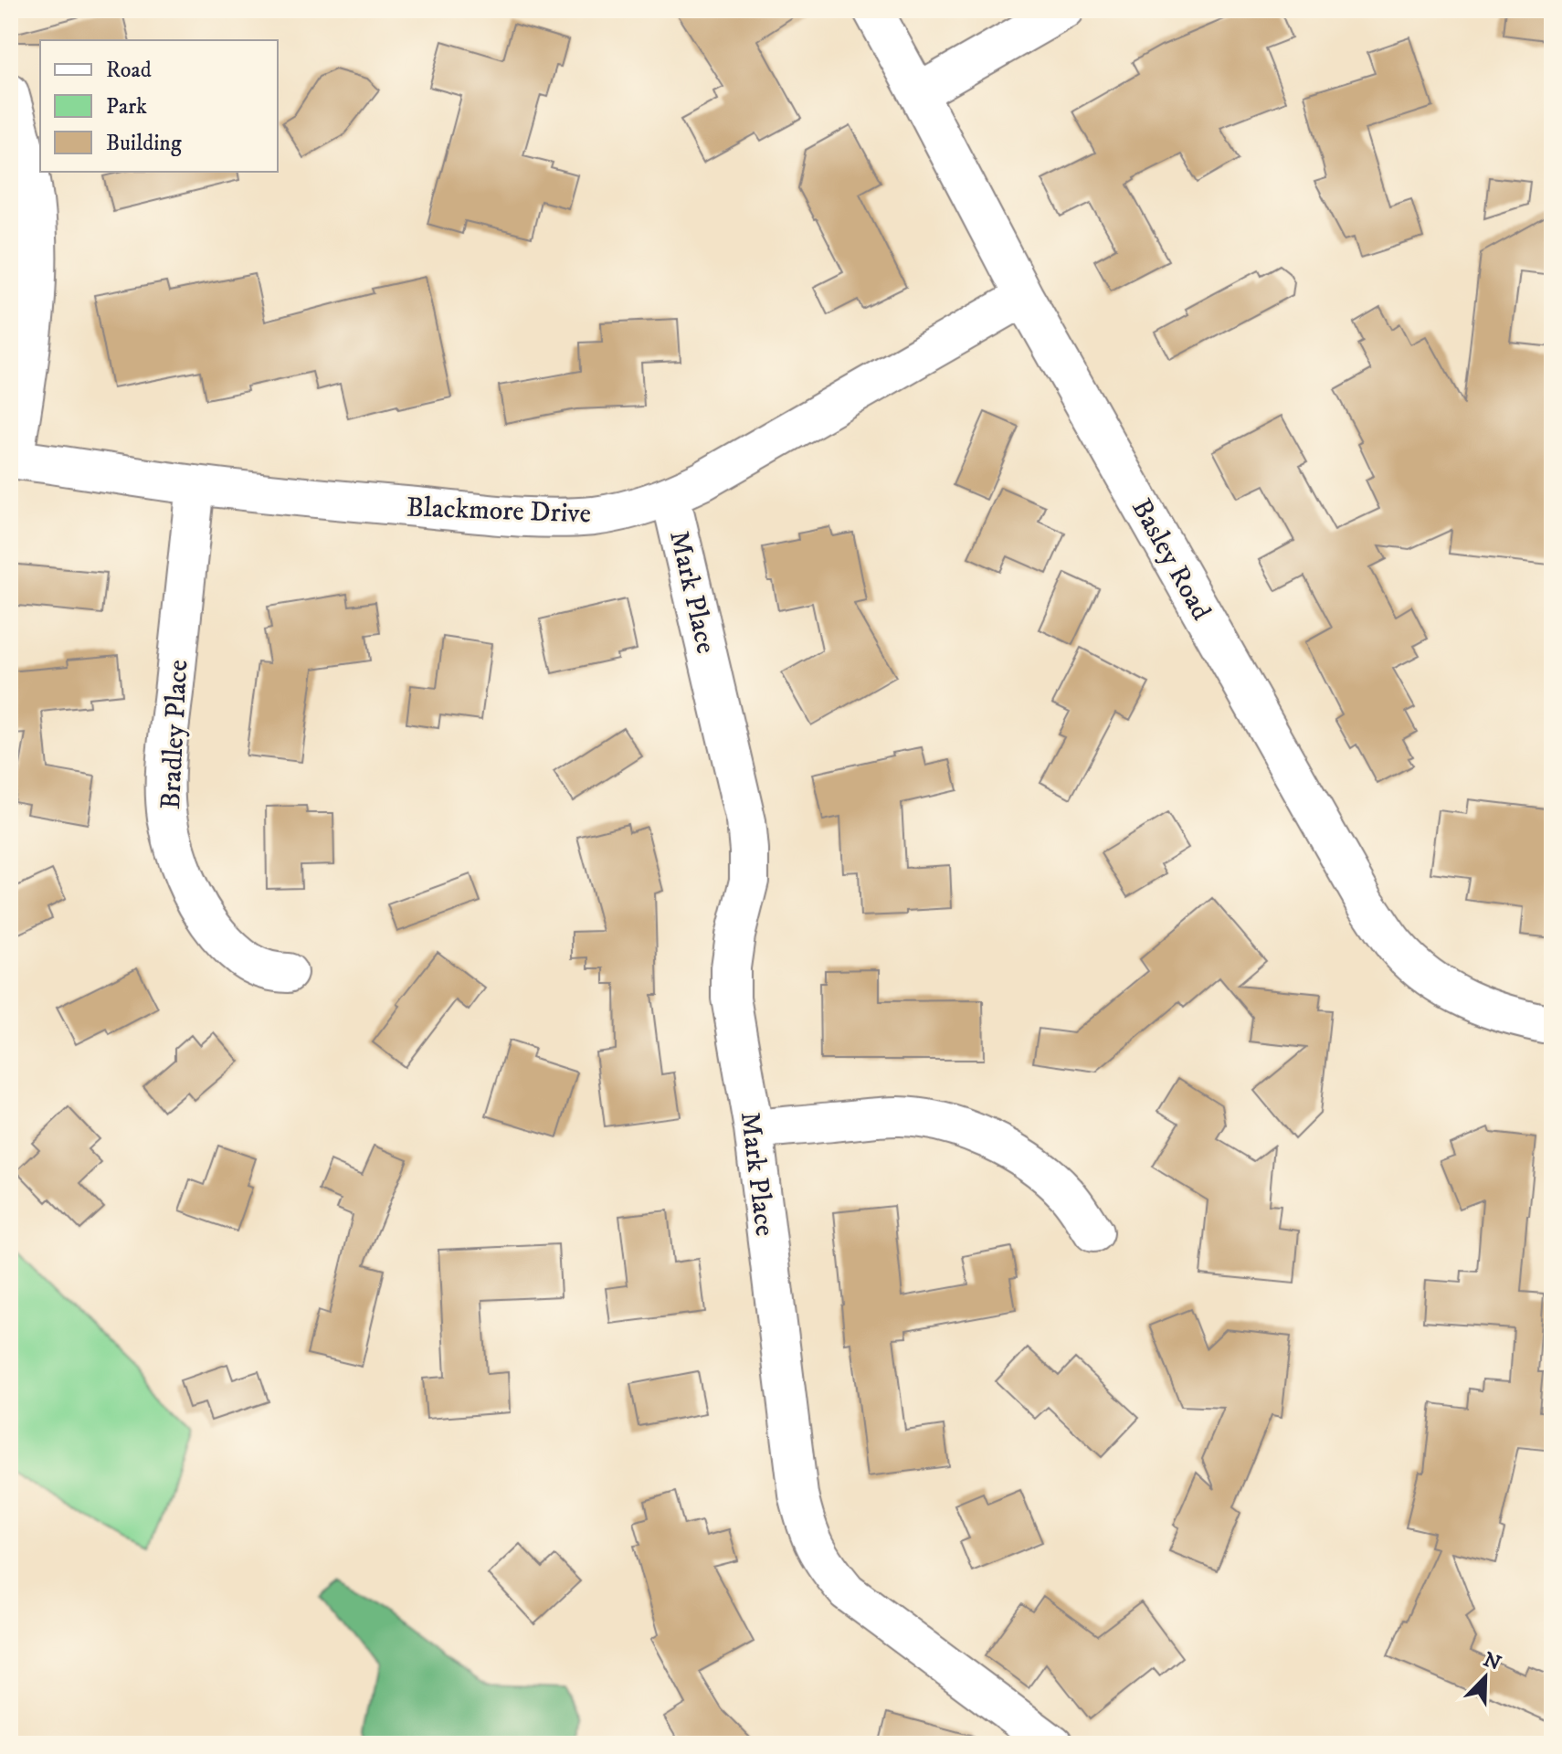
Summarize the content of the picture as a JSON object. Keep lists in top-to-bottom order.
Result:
{
  "streets": {
    "street": [
      "Blackmore Drive",
      "Basley Road",
      "Mark Place",
      "Bradley Place"
    ]
  },
  "crossings": [
    ["Blackmore Drive", "Basley Road"],
    ["Blackmore Drive", "Mark Place"],
    ["Blackmore Drive", "Bradley Place"]
  ],
  "legend": ["Road", "Park", "Building"],
  "north": "top right"
}
